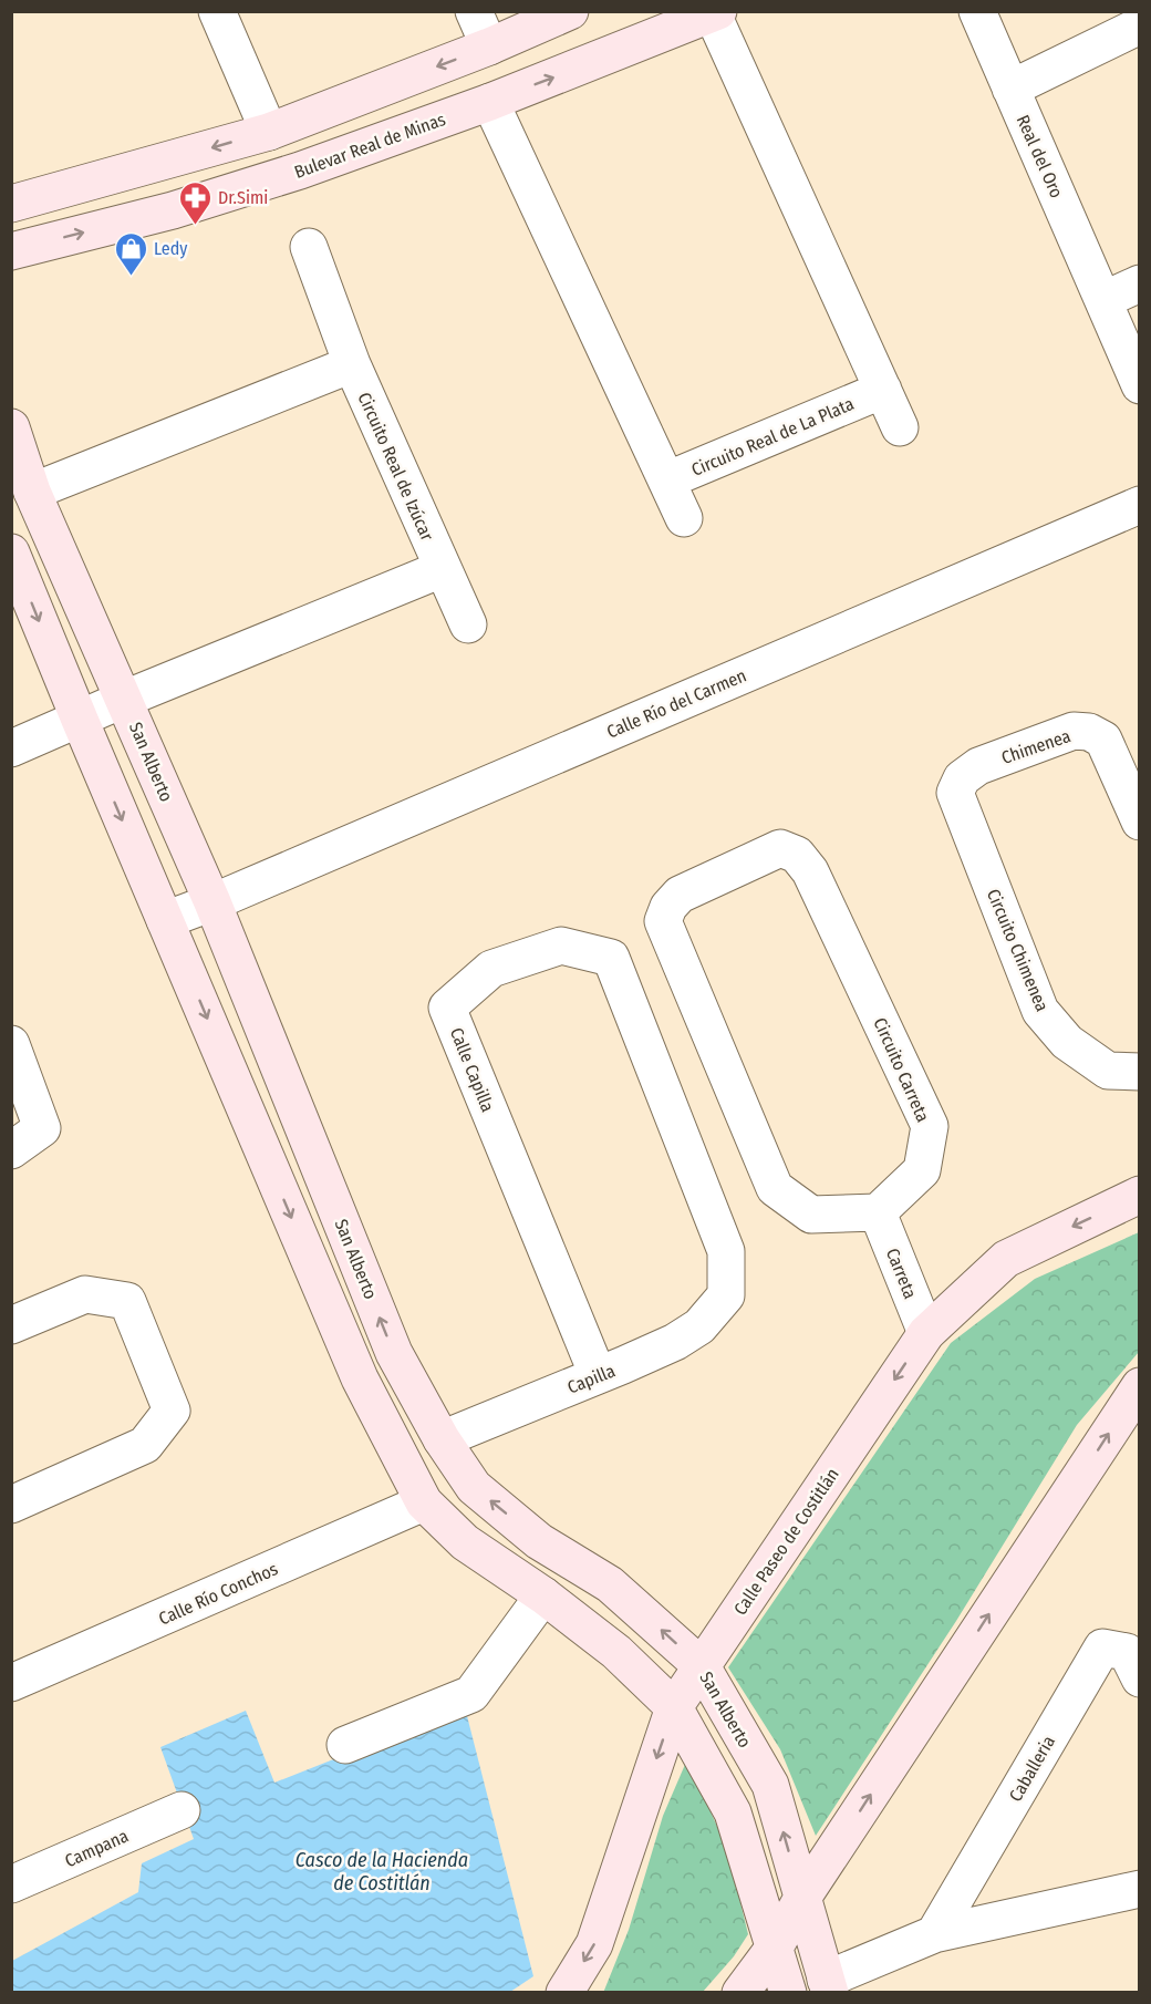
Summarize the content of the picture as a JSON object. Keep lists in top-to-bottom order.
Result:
{
  "streets": {
    "street": [
      "Bulevar Real de Minas",
      "Real del Oro",
      "Circuito Real de La Plata",
      "Circuito Real de Izúcar",
      "Calle Río del Carmen",
      "Chimenea",
      "San Alberto",
      "Circuito Chimenea",
      "Calle Capilla",
      "Circuito Carreta",
      "Carreta",
      "Capilla",
      "Calle Paseo de Costitlán",
      "Calle Río Conchos",
      "Caballeria",
      "Campana"
    ]
  },
  "crossings": [
    ["Calle Río del Carmen", "San Alberto"],
    ["Chimenea", "Circuito Chimenea"],
    ["San Alberto", "Capilla"],
    ["San Alberto", "Calle Paseo de Costitlán"],
    ["Calle Capilla", "Capilla"],
    ["Circuito Carreta", "Carreta"],
    ["Carreta", "Calle Paseo de Costitlán"]
  ],
  "water": ["Casco de la Hacienda de Costitlán"],
  "places": {
    "pharmacy": ["Dr.Simi"],
    "shop": ["Ledy"]
  }
}
